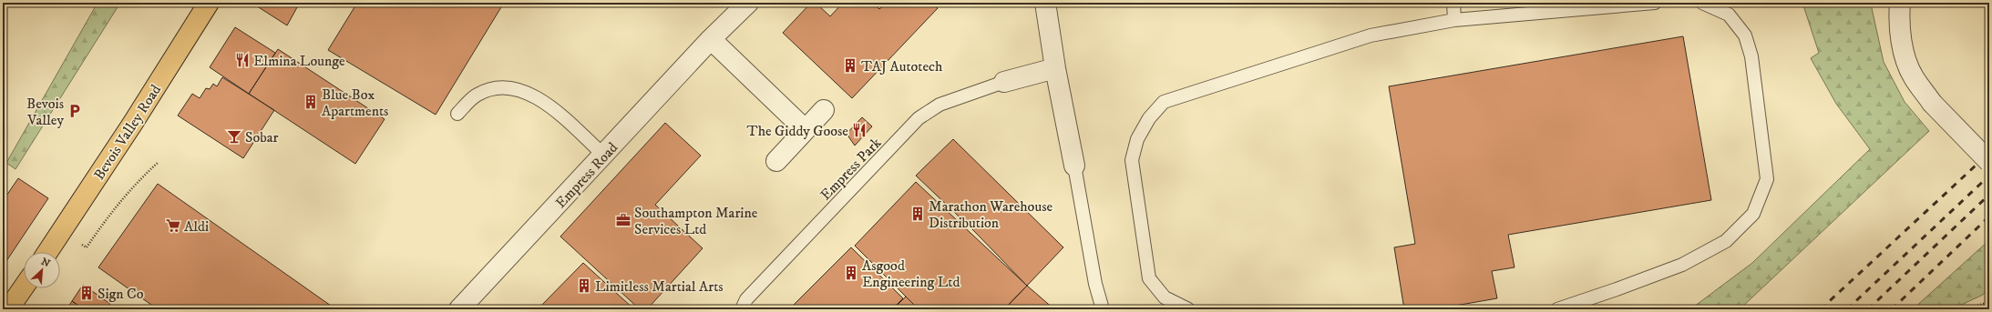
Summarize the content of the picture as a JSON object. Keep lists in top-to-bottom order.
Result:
{
  "streets": {
    "main road": ["Bevois Valley Road"],
    "street": ["Empress Road"],
    "lane": ["Empress Park"]
  },
  "places": {
    "restaurant": ["Elmina Lounge", "The Giddy Goose"],
    "building": [
      "TAJ Autotech",
      "Blue Box Apartments",
      "Marathon Warehouse Distribution",
      "Asgood Engineering Ltd",
      "Limitless Martial Arts",
      "Sign Co"
    ],
    "parking": ["Bevois Valley"],
    "bar": ["Sobar"],
    "office": ["Southampton Marine Services Ltd"],
    "supermarket": ["Aldi"]
  },
  "north": "top right"
}
